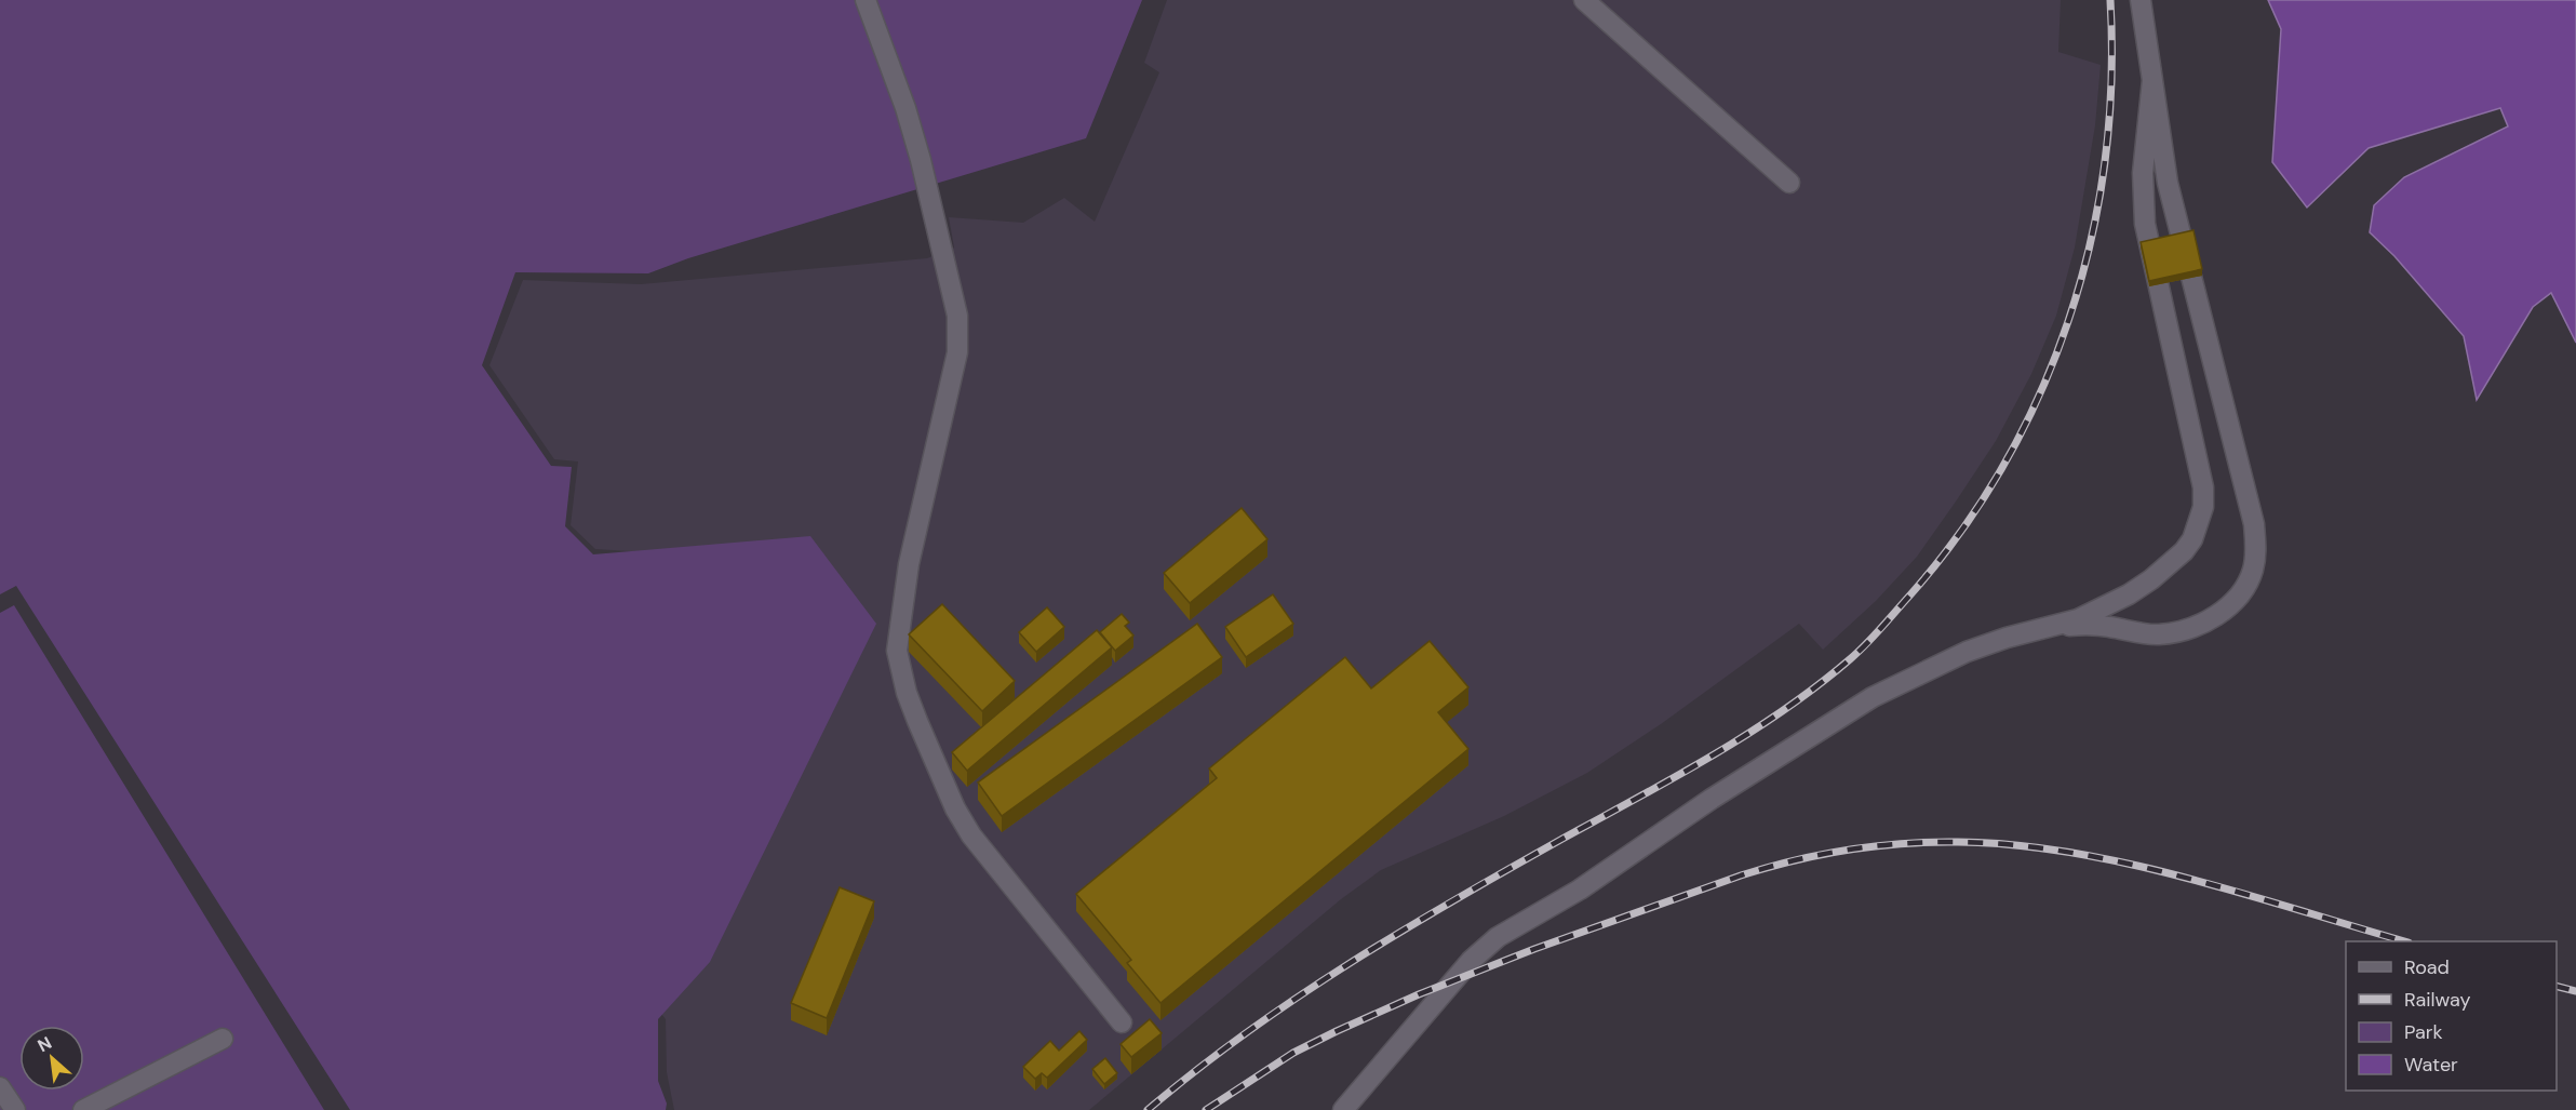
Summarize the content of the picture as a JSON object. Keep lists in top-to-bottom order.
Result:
{
  "legend": [
    "Road",
    "Railway",
    "Park",
    "Water"
  ],
  "north": "top left"
}
